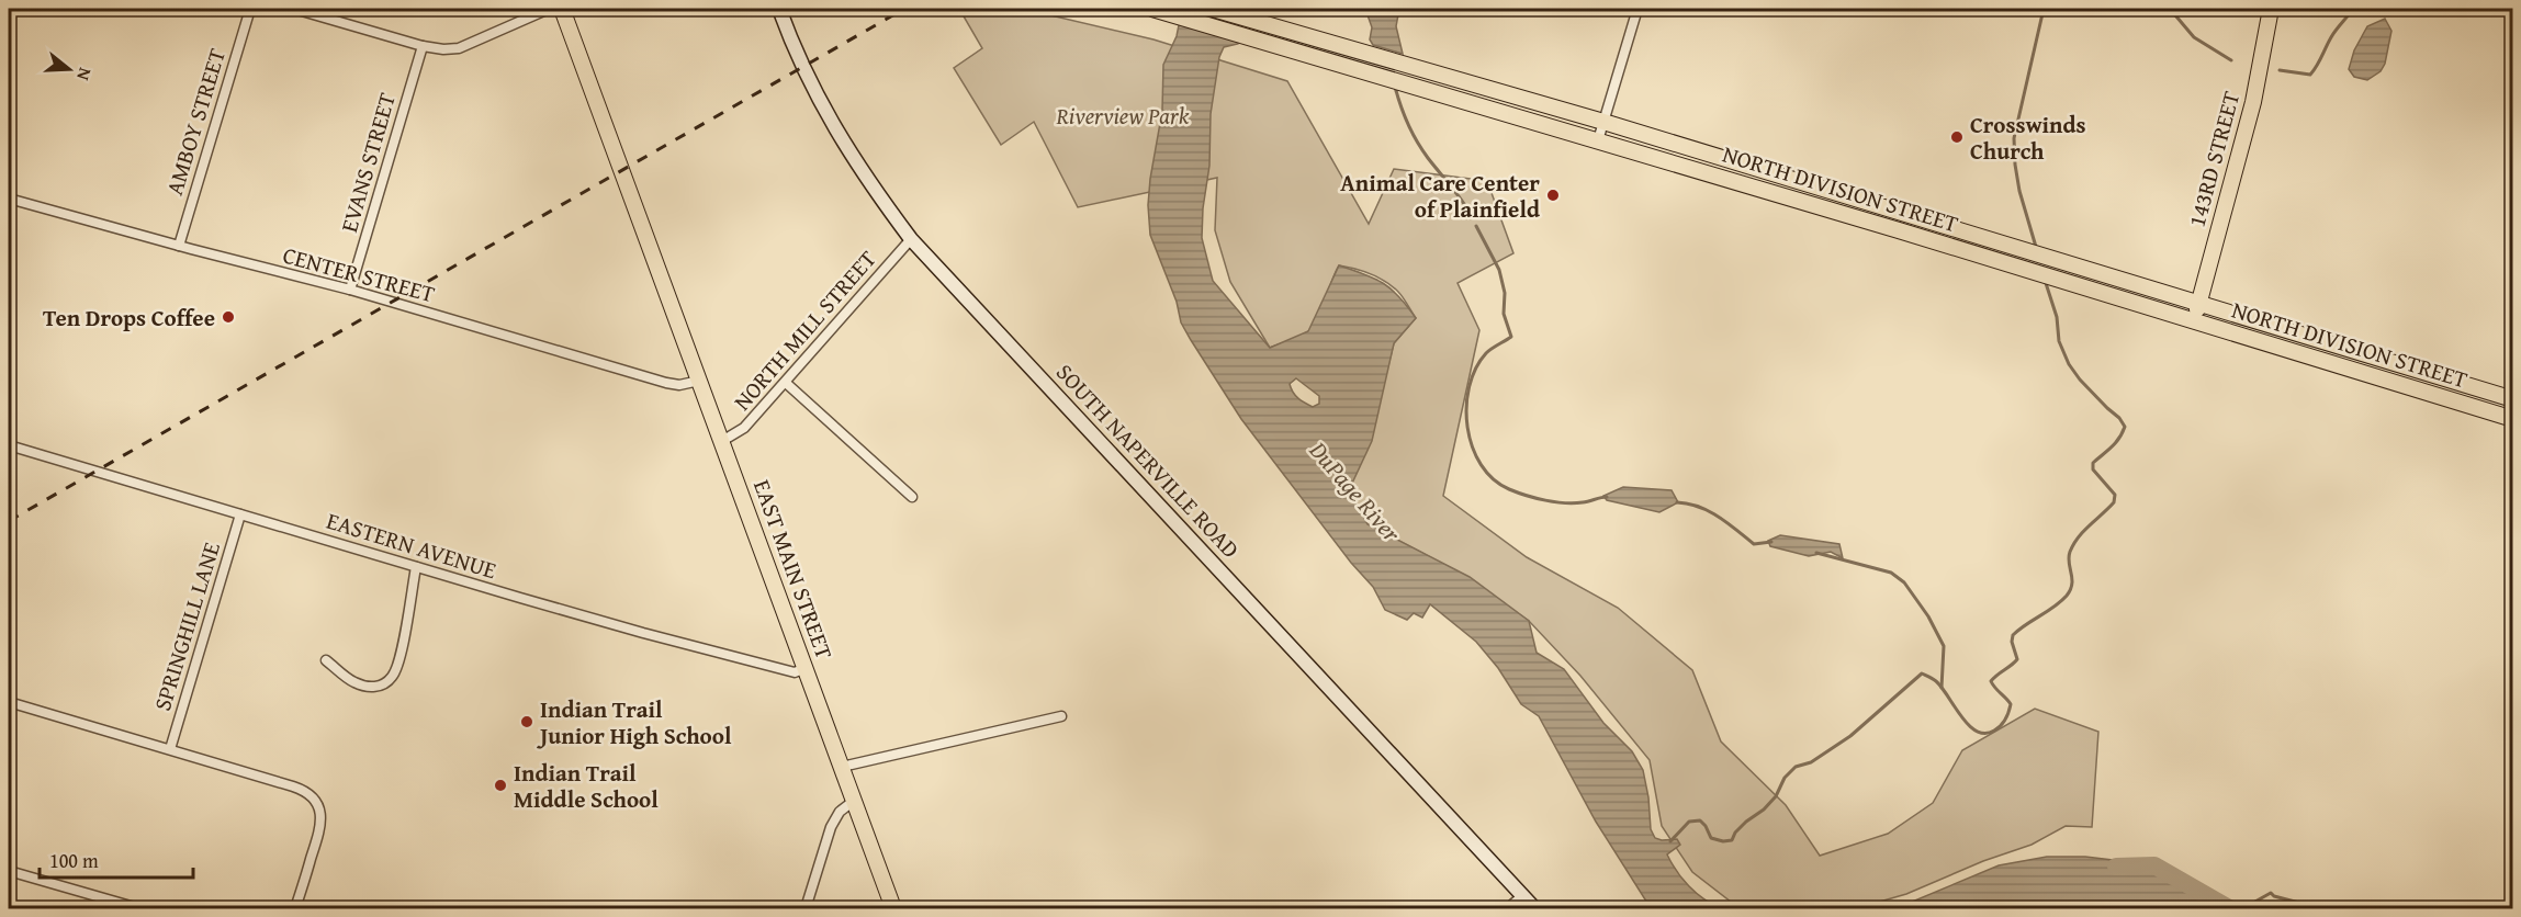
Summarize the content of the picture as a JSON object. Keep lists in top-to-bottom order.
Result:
{
  "streets": {
    "main road": [
      "143RD STREET",
      "NORTH DIVISION STREET",
      "SOUTH NAPERVILLE ROAD",
      "EAST MAIN STREET"
    ],
    "street": [
      "AMBOY STREET",
      "EVANS STREET",
      "CENTER STREET",
      "NORTH MILL STREET",
      "EASTERN AVENUE",
      "SPRINGHILL LANE"
    ]
  },
  "crossings": [
    ["AMBOY STREET", "CENTER STREET"],
    ["143RD STREET", "NORTH DIVISION STREET"],
    ["EVANS STREET", "CENTER STREET"],
    ["CENTER STREET", "EAST MAIN STREET"],
    ["NORTH MILL STREET", "SOUTH NAPERVILLE ROAD"],
    ["NORTH MILL STREET", "EAST MAIN STREET"],
    ["EASTERN AVENUE", "EAST MAIN STREET"],
    ["EASTERN AVENUE", "SPRINGHILL LANE"]
  ],
  "water": ["DuPage River"],
  "parks": ["Riverview Park"],
  "places": [
    "Crosswinds Church",
    "Animal Care Center of Plainfield",
    "Ten Drops Coffee",
    "Indian Trail Junior High School",
    "Indian Trail Middle School"
  ],
  "scale_bar": "100 m",
  "north": "right"
}
